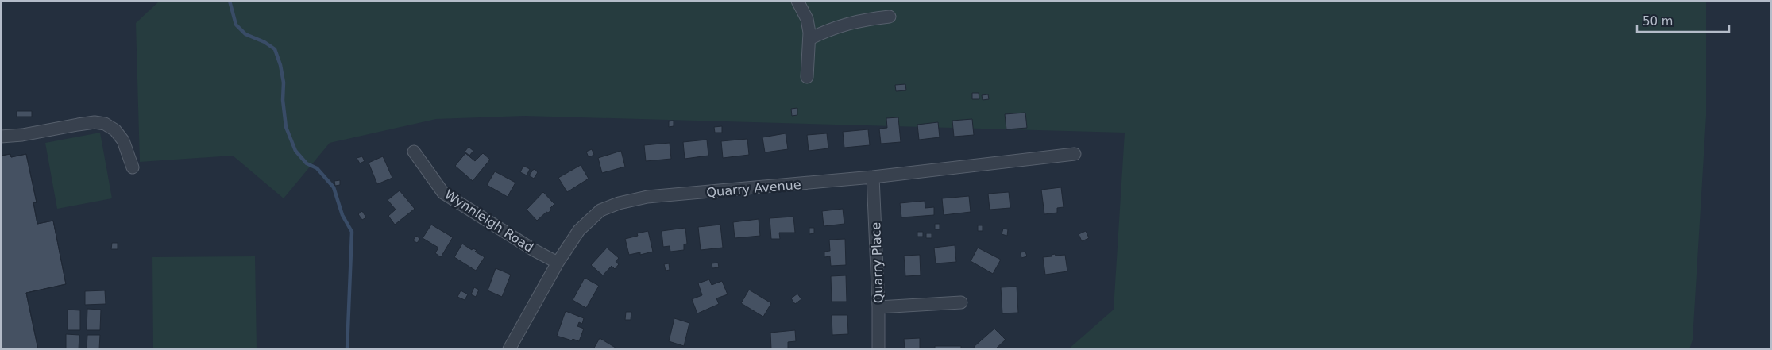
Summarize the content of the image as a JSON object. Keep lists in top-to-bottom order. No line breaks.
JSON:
{"streets":{"street":["Quarry Avenue","Wynnleigh Road","Quarry Place"]},"crossings":[["Quarry Avenue","Wynnleigh Road"],["Quarry Avenue","Quarry Place"]],"scale_bar":"50 m"}
